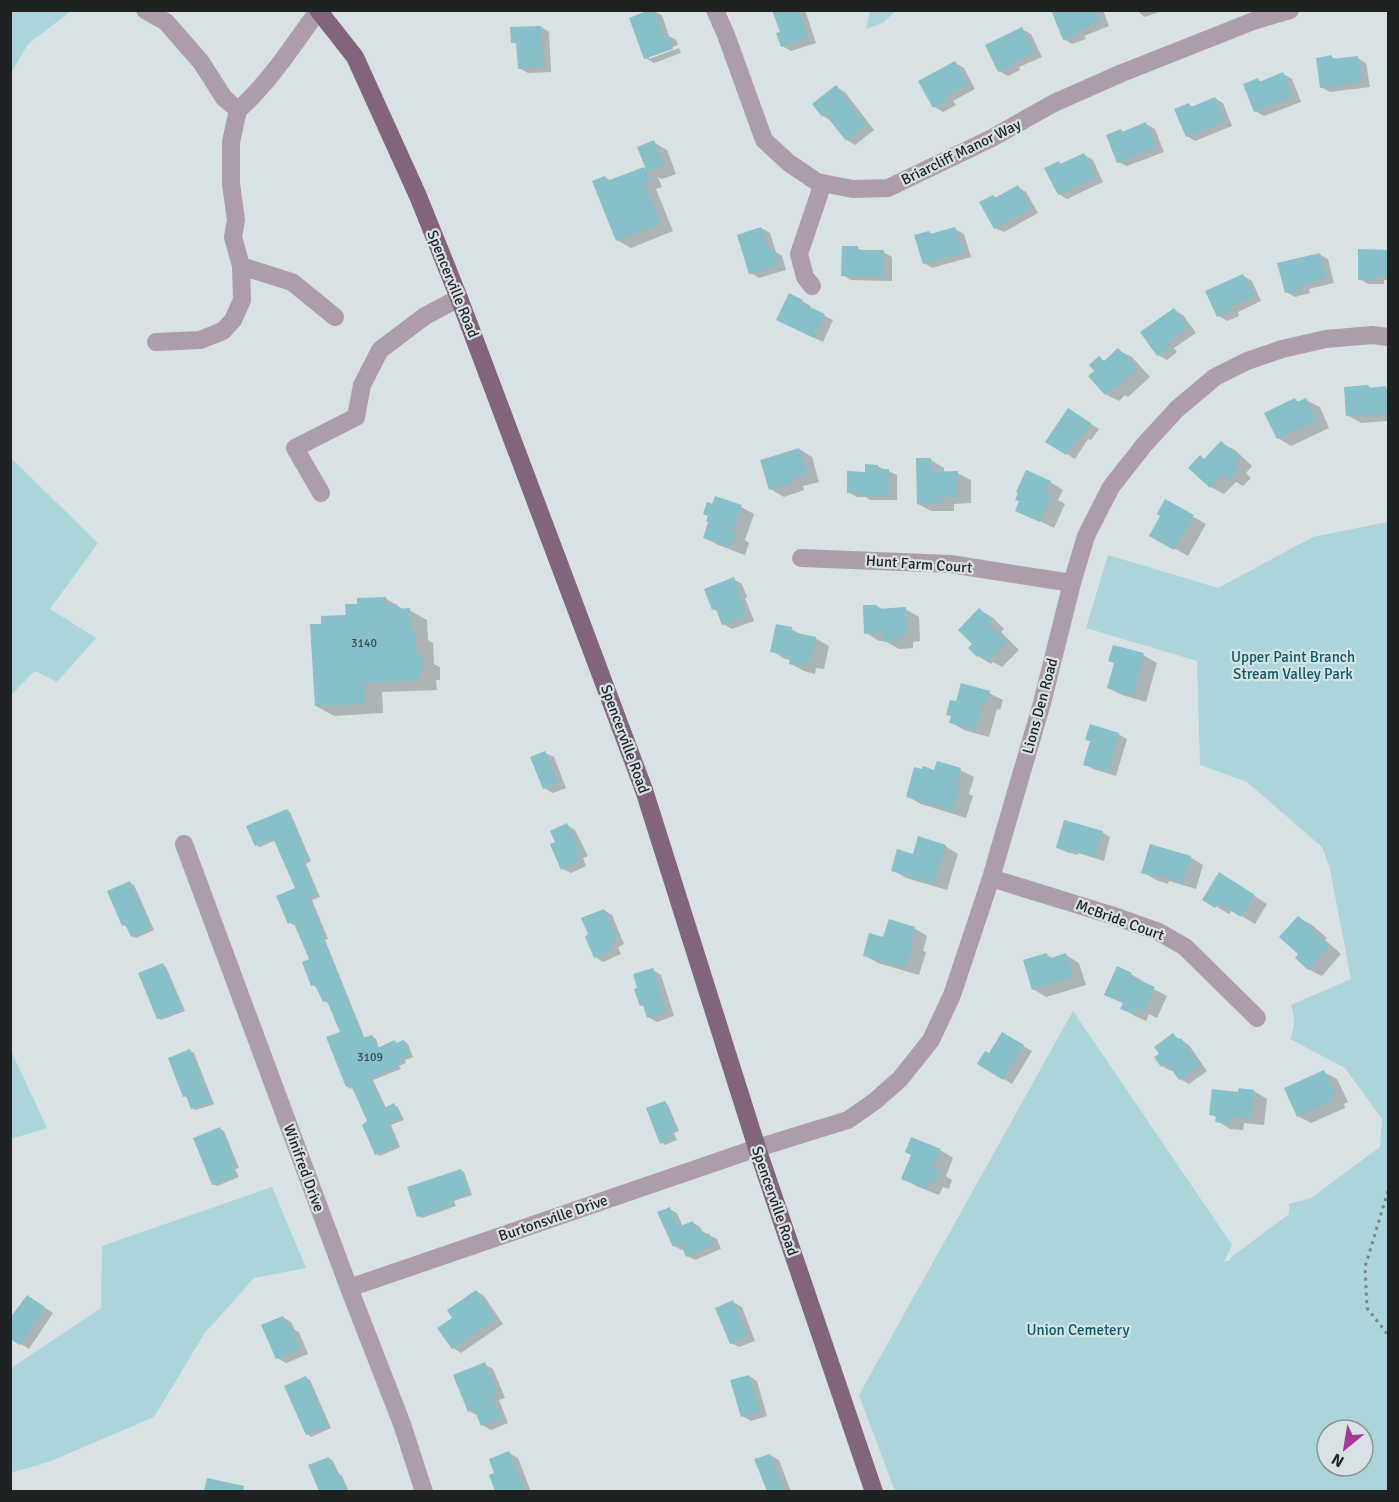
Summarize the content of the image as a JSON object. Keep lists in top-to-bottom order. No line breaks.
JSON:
{"streets":{"main road":["Spencerville Road"],"street":["Briarcliff Manor Way","Hunt Farm Court","Lions Den Road","McBride Court","Winifred Drive","Burtonsville Drive"]},"crossings":[["Spencerville Road","Lions Den Road"],["Spencerville Road","Burtonsville Drive"],["Hunt Farm Court","Lions Den Road"],["Lions Den Road","McBride Court"],["Lions Den Road","Burtonsville Drive"],["Winifred Drive","Burtonsville Drive"]],"parks":["Upper Paint Branch Stream Valley Park","Union Cemetery"],"house_numbers":["3140","3109"],"north":"bottom left"}
